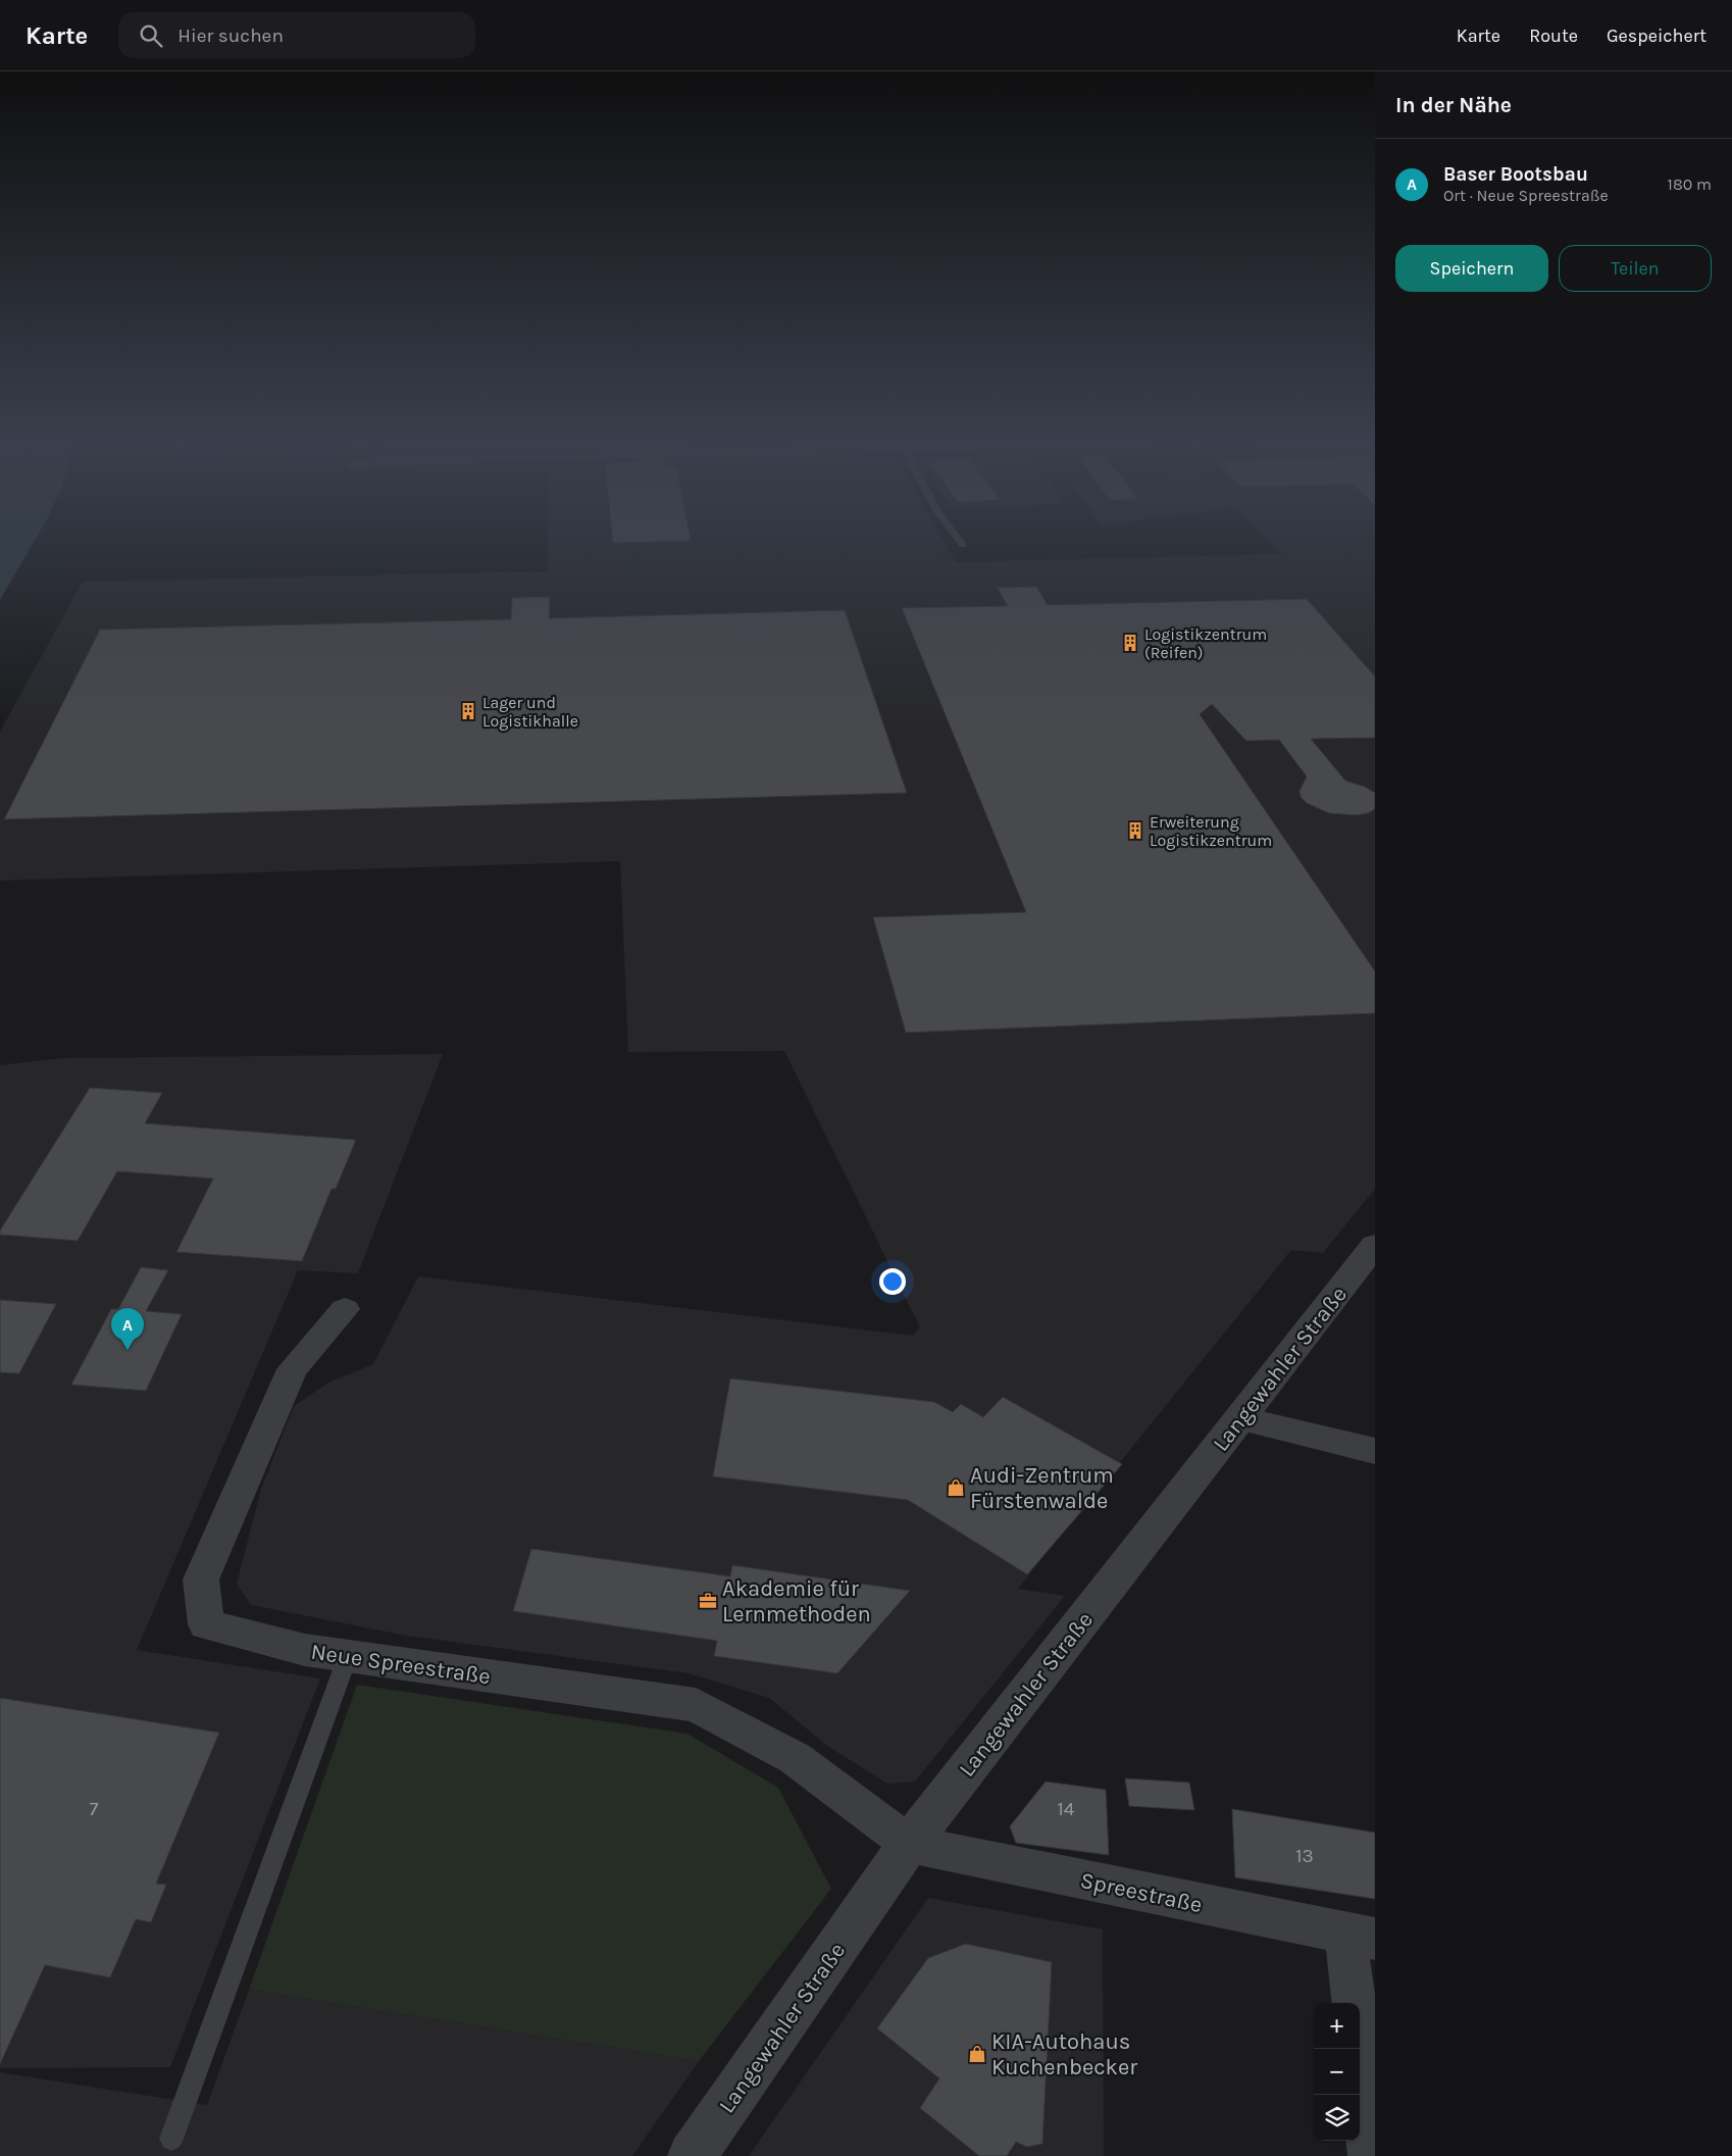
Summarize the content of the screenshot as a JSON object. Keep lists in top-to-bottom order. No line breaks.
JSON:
{"streets":{"street":["Langewahler Straße","Neue Spreestraße","Spreestraße"]},"crossings":[["Langewahler Straße","Neue Spreestraße"],["Langewahler Straße","Spreestraße"],["Neue Spreestraße","Spreestraße"]],"places":{"building":["Logistikzentrum (Reifen)","Lager und Logistikhalle","Erweiterung Logistikzentrum"],"shop":["Audi-Zentrum Fürstenwalde","KIA-Autohaus Kuchenbecker"],"office":["Akademie für Lernmethoden"]},"house_numbers":["7","14","13"],"page":{"header":"Karte","search":"Hier suchen","nav":["Karte","Route","Gespeichert"],"heading":"In der Nähe","list":[{"mark":"A","name":"Baser Bootsbau","note":"Ort · Neue Spreestraße","value":"180 m"}],"buttons":["Speichern","Teilen"],"pins":"A","map_buttons":["+","−"]}}
